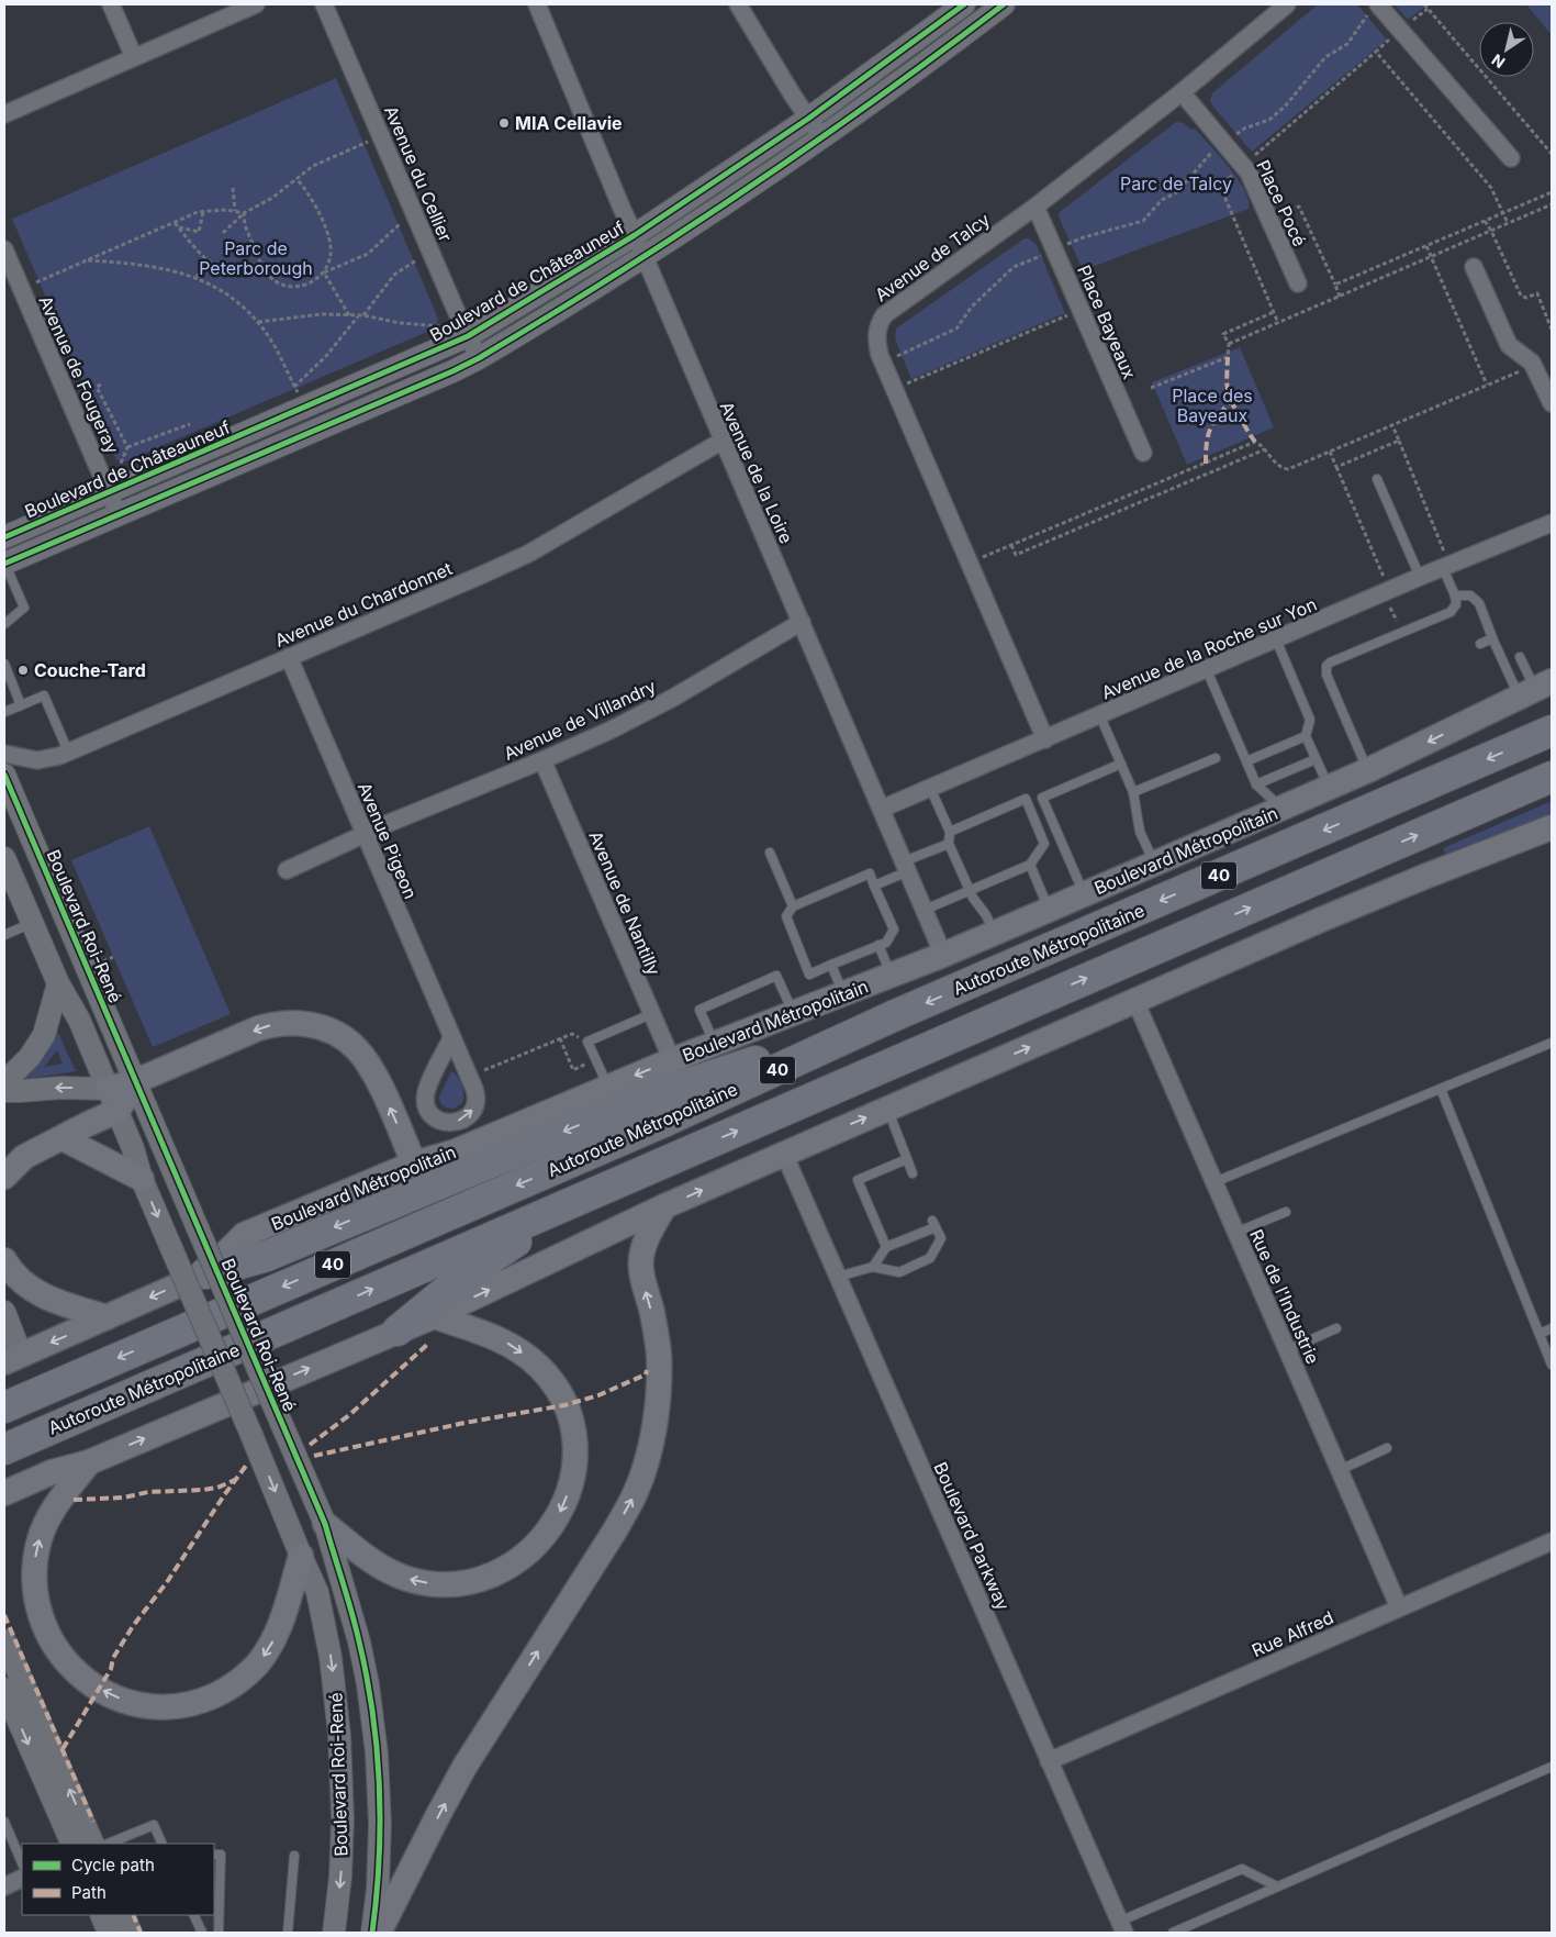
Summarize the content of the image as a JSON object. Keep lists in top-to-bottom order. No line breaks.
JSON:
{"streets":{"highway":["40","Autoroute Métropolitaine"],"main road":["Boulevard Métropolitain"],"street":["Avenue du Cellier","Place Pocé","Avenue de Talcy","Boulevard de Châteauneuf","Place Bayeaux","Avenue de Fougeray","Avenue de la Loire","Avenue du Chardonnet","Avenue de la Roche sur Yon","Avenue de Villandry","Avenue Pigeon","Avenue de Nantilly","Boulevard Roi-René","Rue de l'Industrie","Boulevard Parkway","Rue Alfred"]},"crossings":[["Avenue du Cellier","Boulevard de Châteauneuf"],["Place Pocé","Avenue de Talcy"],["Avenue de Talcy","Place Bayeaux"],["Avenue de Talcy","Avenue de la Roche sur Yon"],["Boulevard de Châteauneuf","Avenue de Fougeray"],["Boulevard de Châteauneuf","Avenue de la Loire"],["Avenue de la Loire","Avenue du Chardonnet"],["Avenue de la Loire","Avenue de la Roche sur Yon"],["Avenue de la Loire","Avenue de Villandry"],["Avenue de la Loire","Boulevard Métropolitain"],["Avenue du Chardonnet","Avenue Pigeon"],["Avenue de Villandry","Avenue Pigeon"],["Avenue de Villandry","Avenue de Nantilly"],["Boulevard Métropolitain","Avenue de Nantilly"],["Rue de l'Industrie","Rue Alfred"],["Boulevard Parkway","Rue Alfred"]],"parks":["Parc de Talcy","Parc de Peterborough","Place des Bayeaux"],"places":["MIA Cellavie","Couche-Tard"],"legend":["Cycle path","Path"],"north":"bottom left"}
